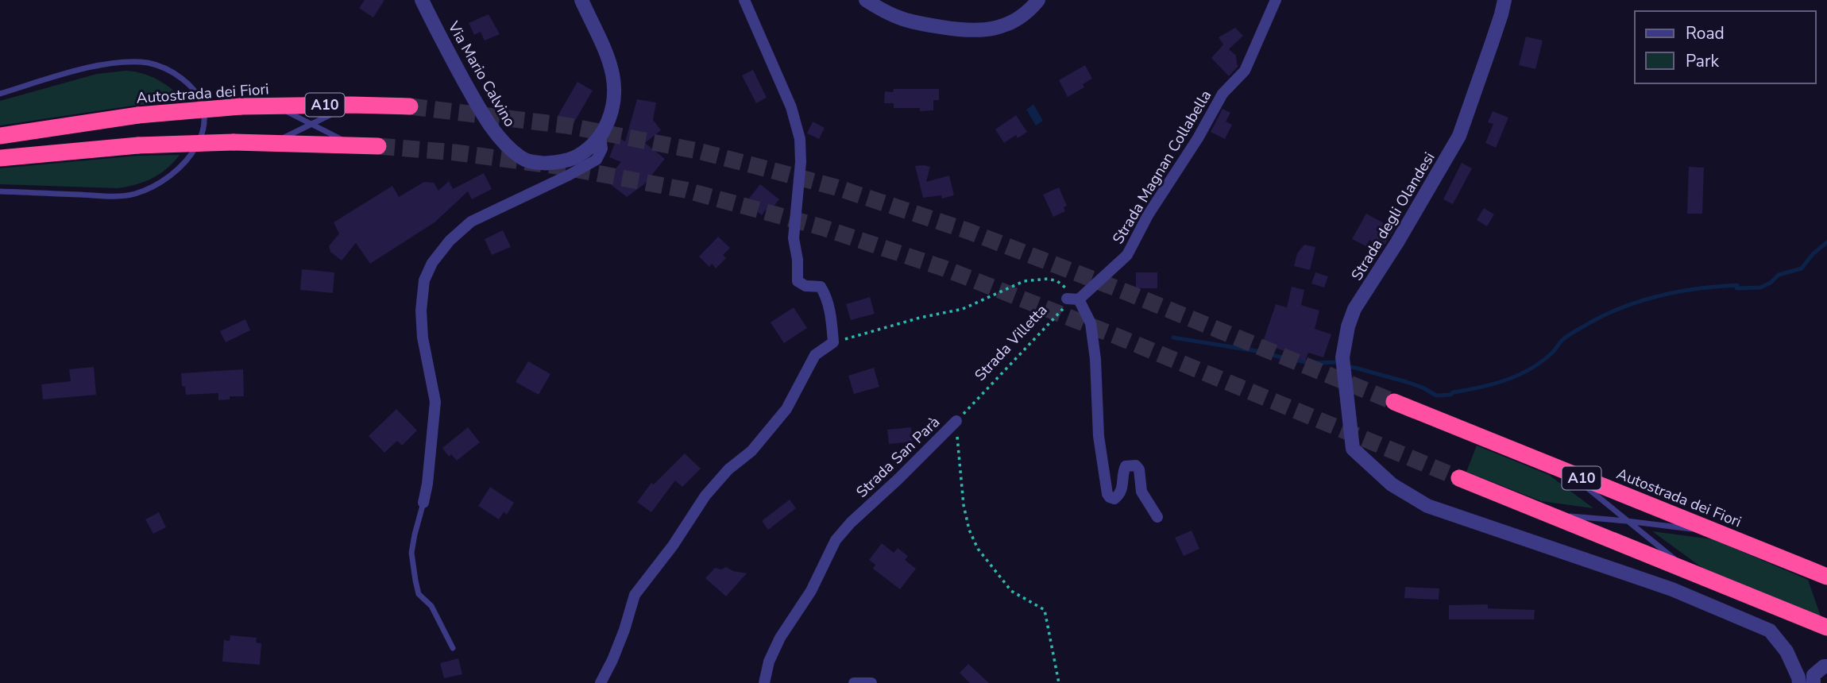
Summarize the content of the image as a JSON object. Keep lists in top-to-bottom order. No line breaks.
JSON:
{"streets":{"highway":["Autostrada dei Fiori","A10"],"street":["Via Mario Calvino","Strada Magnan Collabella","Strada degli Olandesi","Strada San Parà"],"path":["Strada Villetta"]},"crossings":[["Strada Magnan Collabella","Strada Villetta"],["Strada Villetta","Strada San Parà"]],"legend":["Road","Park"]}
